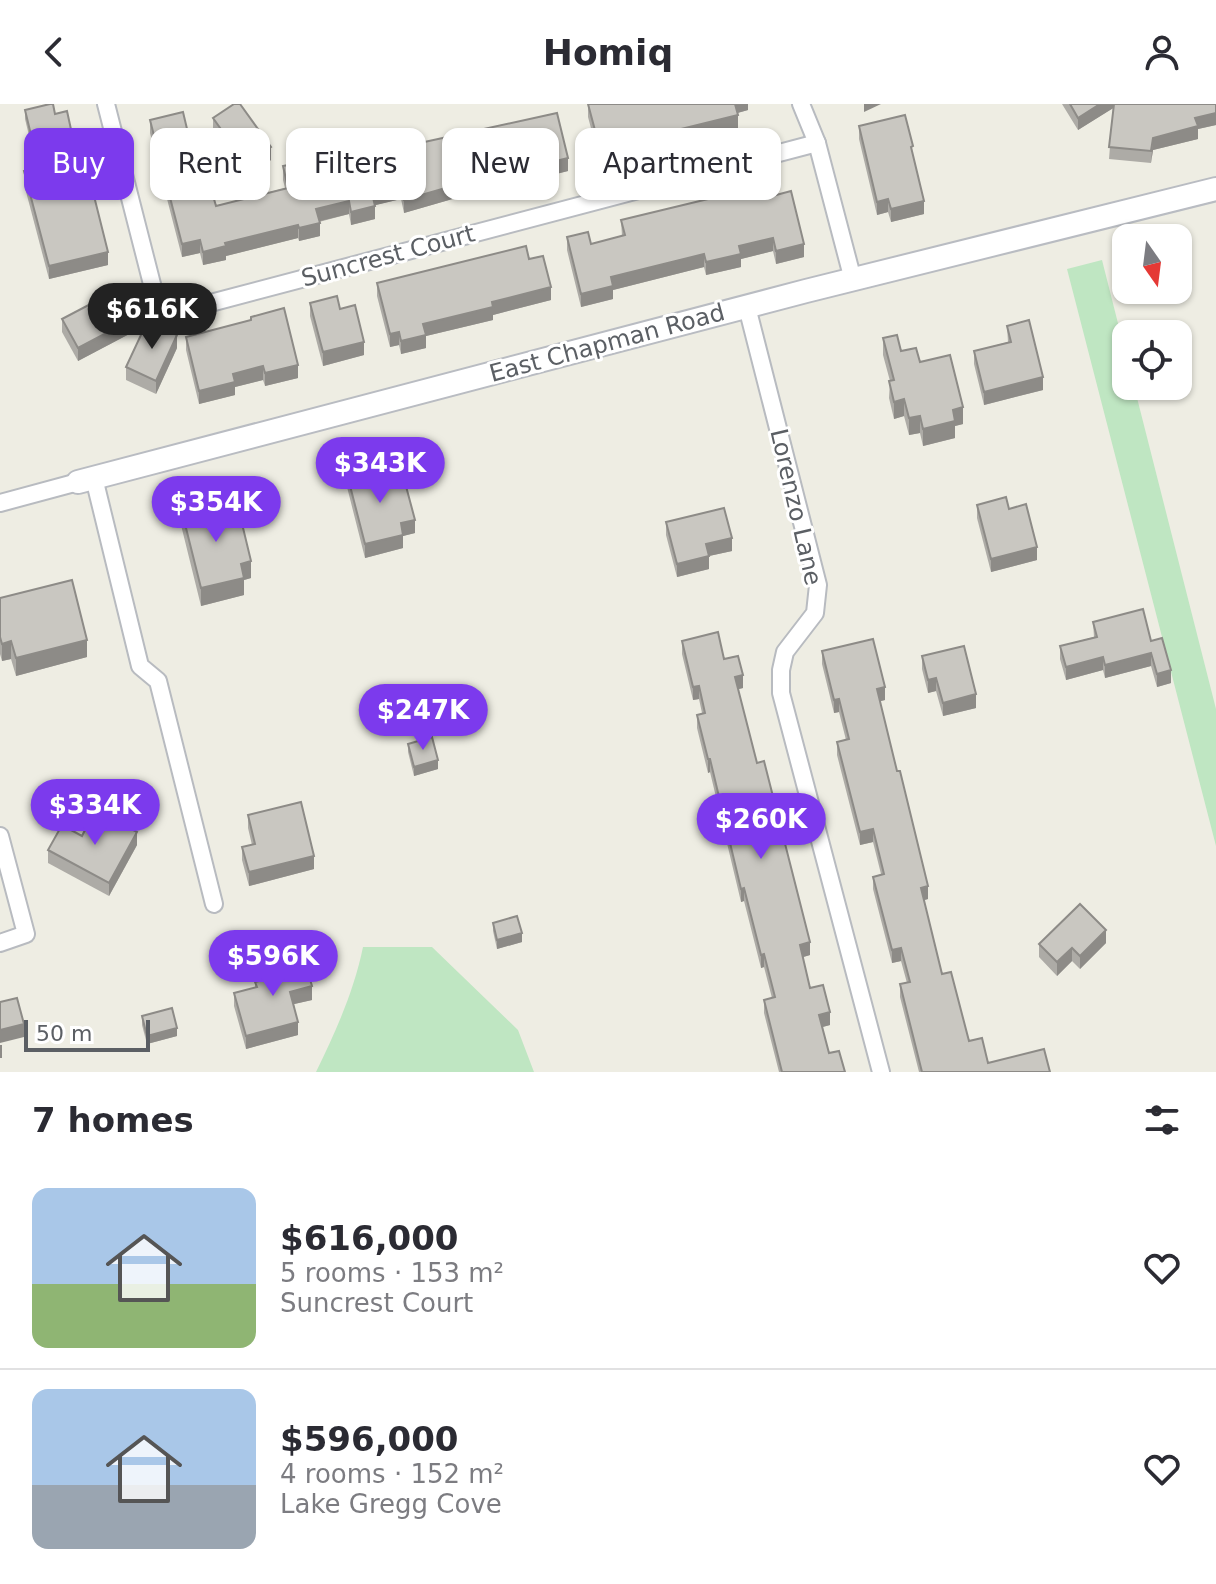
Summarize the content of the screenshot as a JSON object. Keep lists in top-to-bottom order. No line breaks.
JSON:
{"streets":{"street":["Suncrest Court","East Chapman Road","Lorenzo Lane"]},"crossings":[["East Chapman Road","Lorenzo Lane"]],"scale_bar":"50 m","north":"bottom","page":{"header":"Homiq","chip":["Buy","Rent","Filters","New","Apartment"],"price":["$616K","$343K","$354K","$247K","$334K","$260K","$596K"],"scale":"50 m","heading":"7 homes","list":[{"name":"$616,000","note":"5 rooms · 153 m² · Suncrest Court"},{"name":"$596,000","note":"4 rooms · 152 m² · Lake Gregg Cove"}]}}
